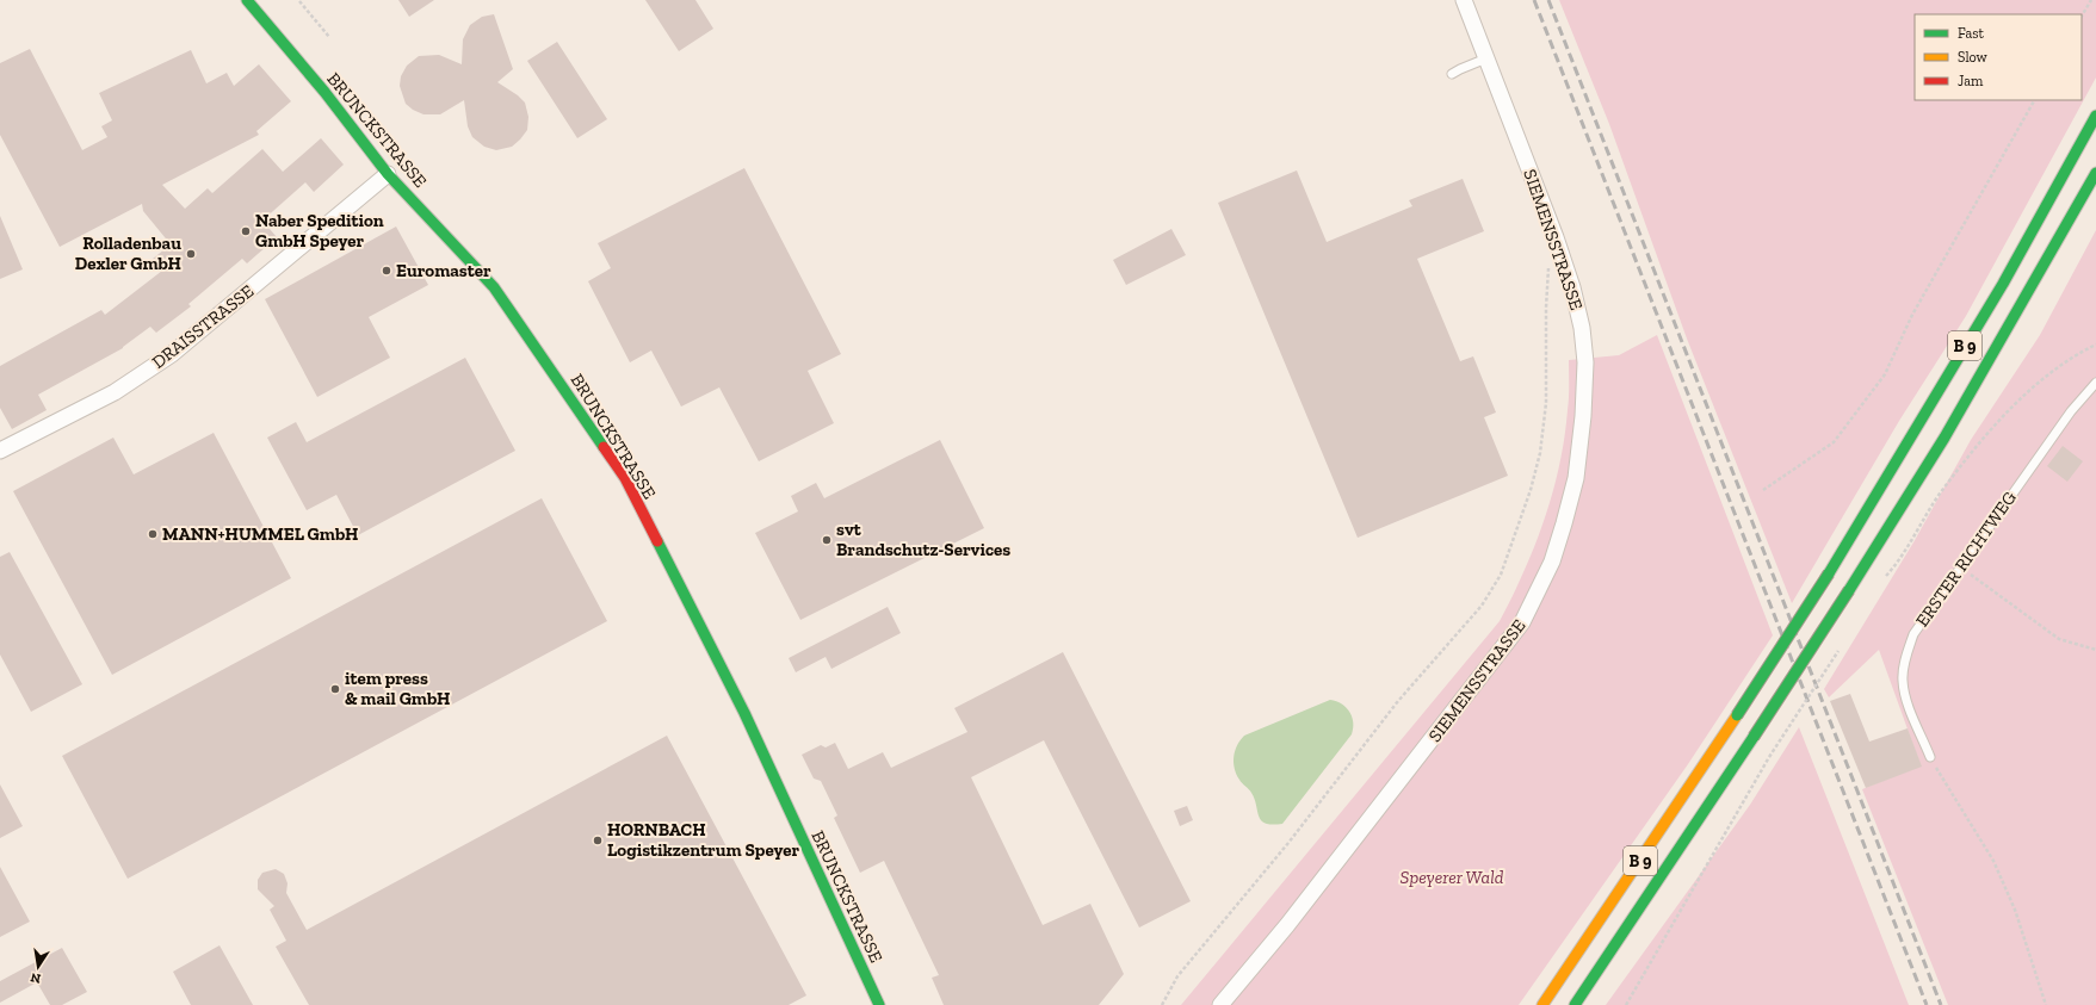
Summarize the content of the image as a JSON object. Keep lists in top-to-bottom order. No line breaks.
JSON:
{"streets":{"main road":["BRUNCKSTRASSE","B 9"],"street":["SIEMENSSTRASSE","DRAISSTRASSE"],"lane":["ERSTER RICHTWEG"]},"crossings":[["BRUNCKSTRASSE","DRAISSTRASSE"]],"parks":["Speyerer Wald"],"places":["Naber Spedition GmbH Speyer","Rolladenbau Dexler GmbH","Euromaster","MANN+HUMMEL GmbH","svt Brandschutz-Services","item press & mail GmbH","HORNBACH Logistikzentrum Speyer"],"legend":["Fast","Slow","Jam"],"north":"bottom"}
